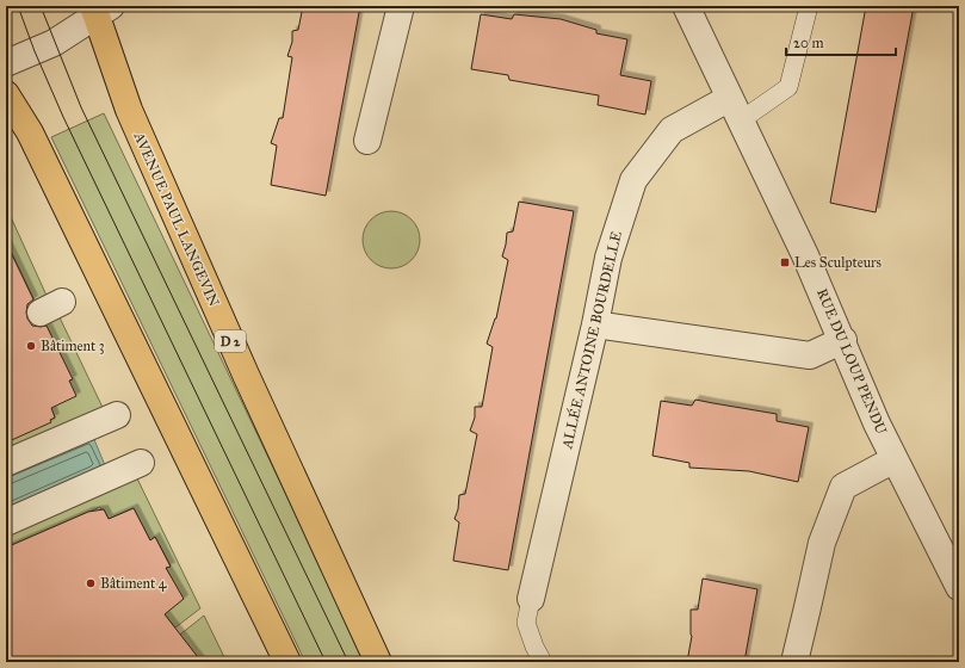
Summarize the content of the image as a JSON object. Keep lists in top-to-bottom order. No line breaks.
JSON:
{"streets":{"main road":["AVENUE PAUL LANGEVIN","D 2"],"street":["ALLÉE ANTOINE BOURDELLE","RUE DU LOUP PENDU"]},"crossings":[["ALLÉE ANTOINE BOURDELLE","RUE DU LOUP PENDU"]],"places":{"transit":["Les Sculpteurs"],"other":["Bâtiment 3","Bâtiment 4"]},"scale_bar":"20 m"}
